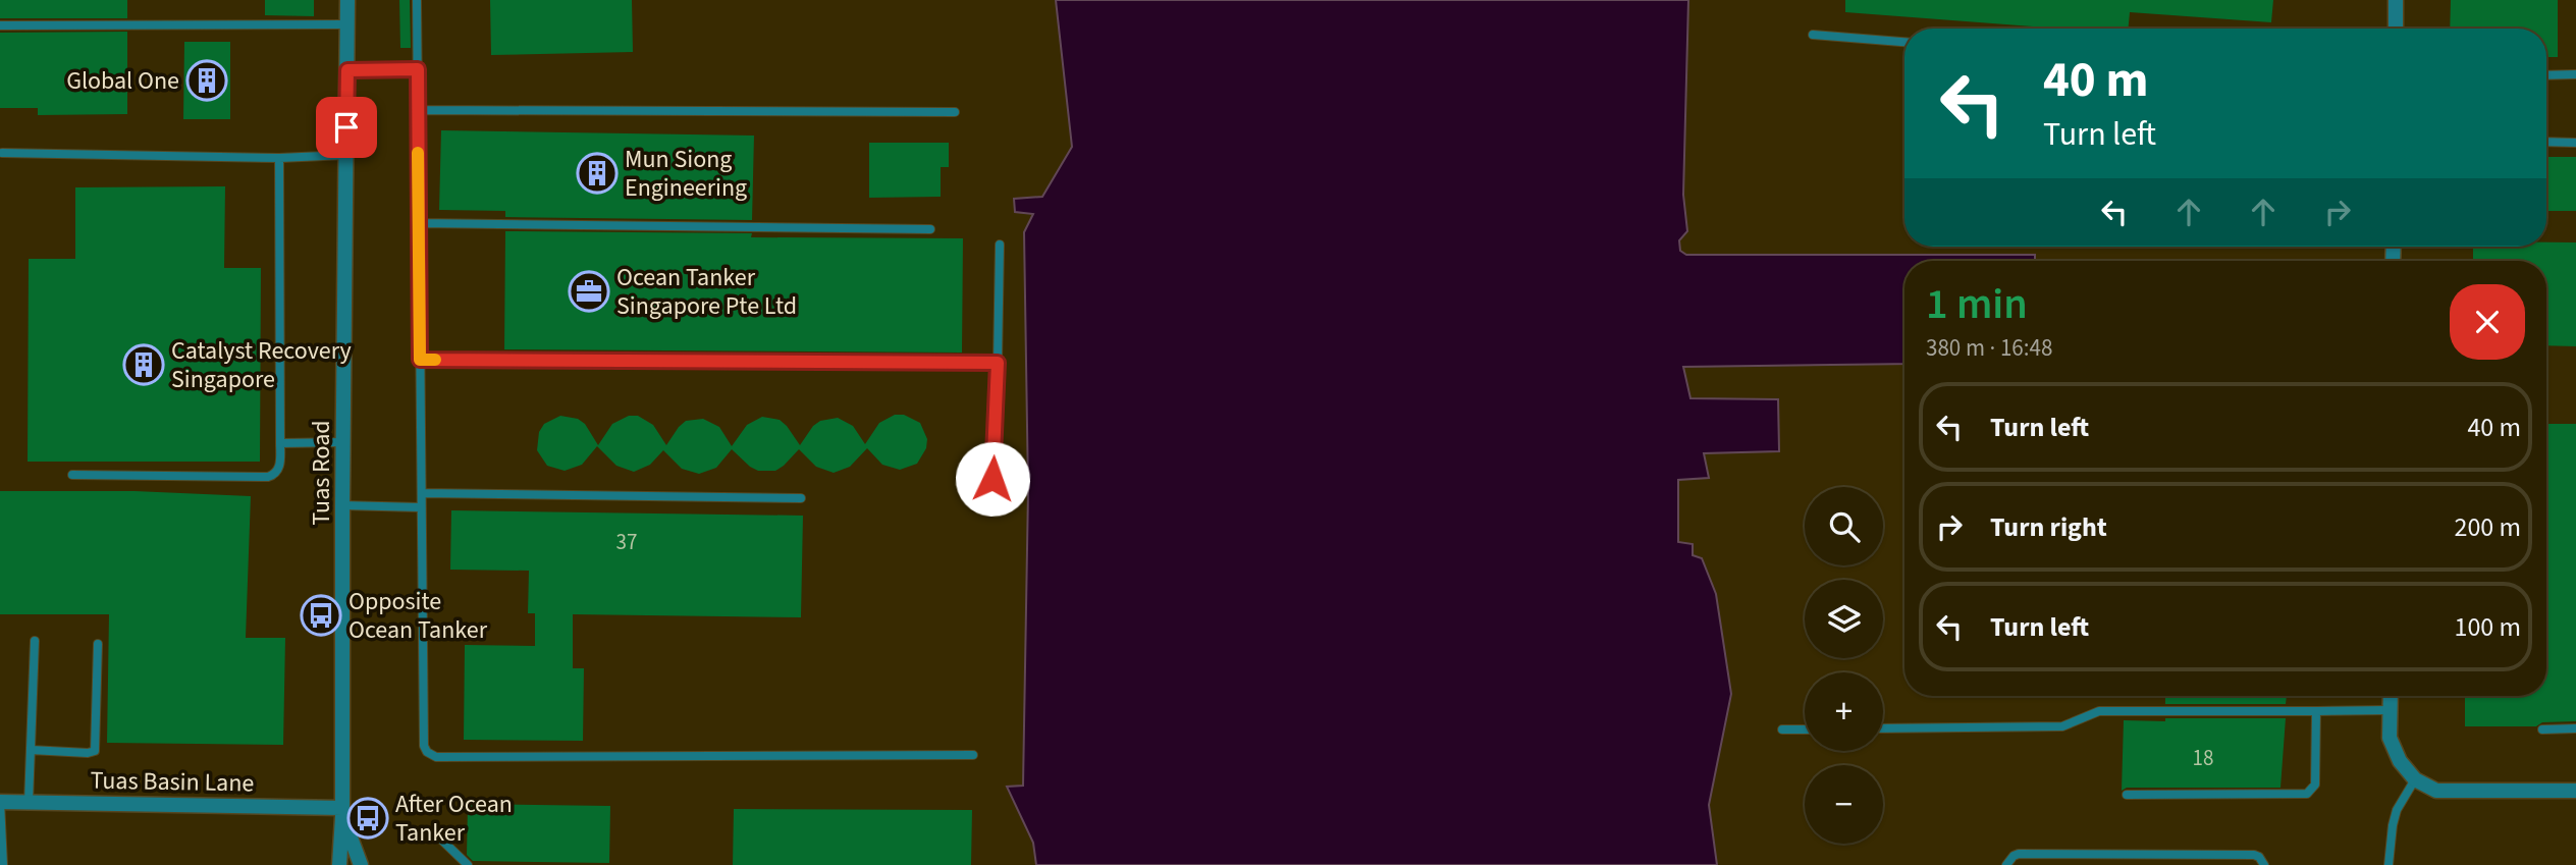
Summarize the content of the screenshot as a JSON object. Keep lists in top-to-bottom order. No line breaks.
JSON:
{"streets":{"street":["Tuas Road","Tuas Basin Lane"]},"crossings":[["Tuas Road","Tuas Basin Lane"]],"places":{"building":["Global One","Mun Siong Engineering","Catalyst Recovery Singapore"],"office":["Ocean Tanker Singapore Pte Ltd"],"bus stop":["Opposite Ocean Tanker","After Ocean Tanker"]},"house_numbers":["37","18"],"page":{"turn":["40 m","Turn left"],"heading":["1 min","380 m · 16:48"],"list":[{"name":"Turn left","value":"40 m"},{"name":"Turn right","value":"200 m"},{"name":"Turn left","value":"100 m"}],"map_buttons":["+","−"]}}
